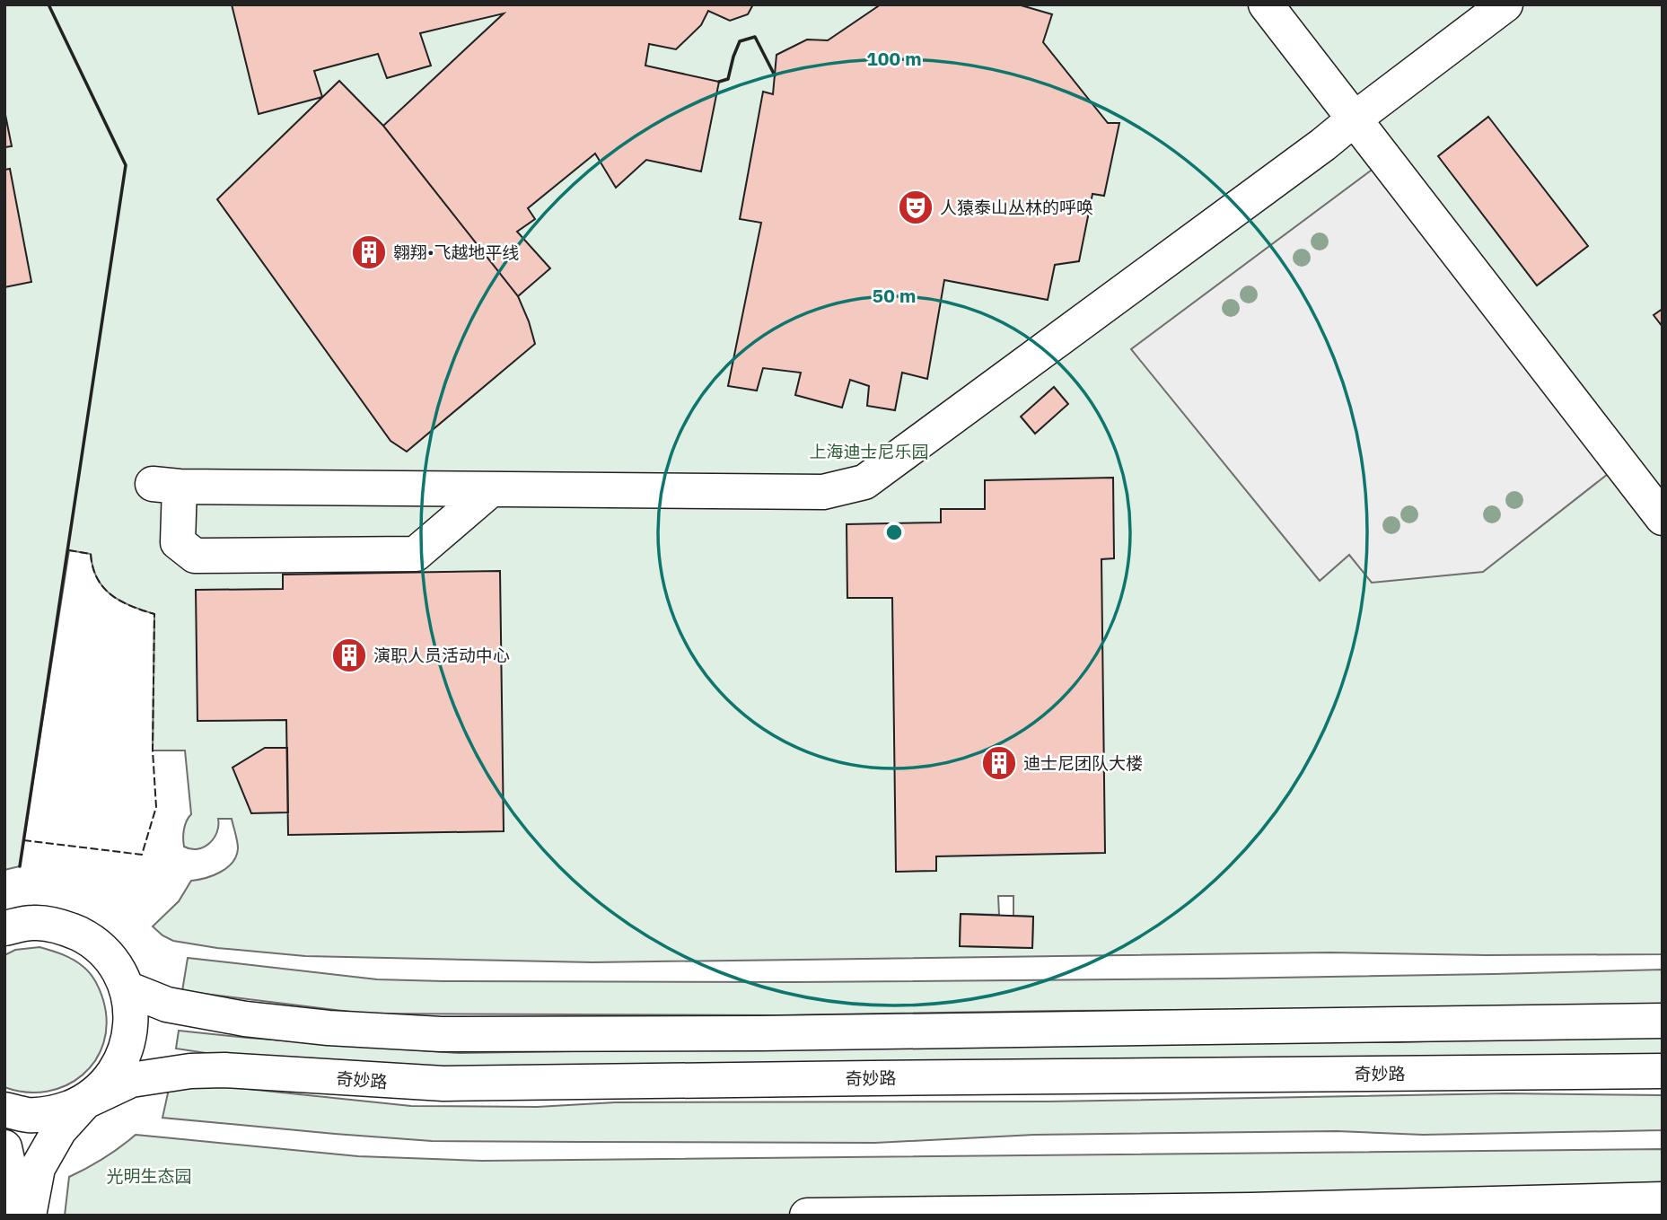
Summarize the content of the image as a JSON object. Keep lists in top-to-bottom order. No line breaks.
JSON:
{"streets":{"street":["奇妙路"]},"parks":["上海迪士尼乐园","光明生态园"],"places":{"theatre":["人猿泰山丛林的呼唤"],"building":["翱翔•飞越地平线","演职人员活动中心","迪士尼团队大楼"]},"rings":["100 m","50 m"]}
